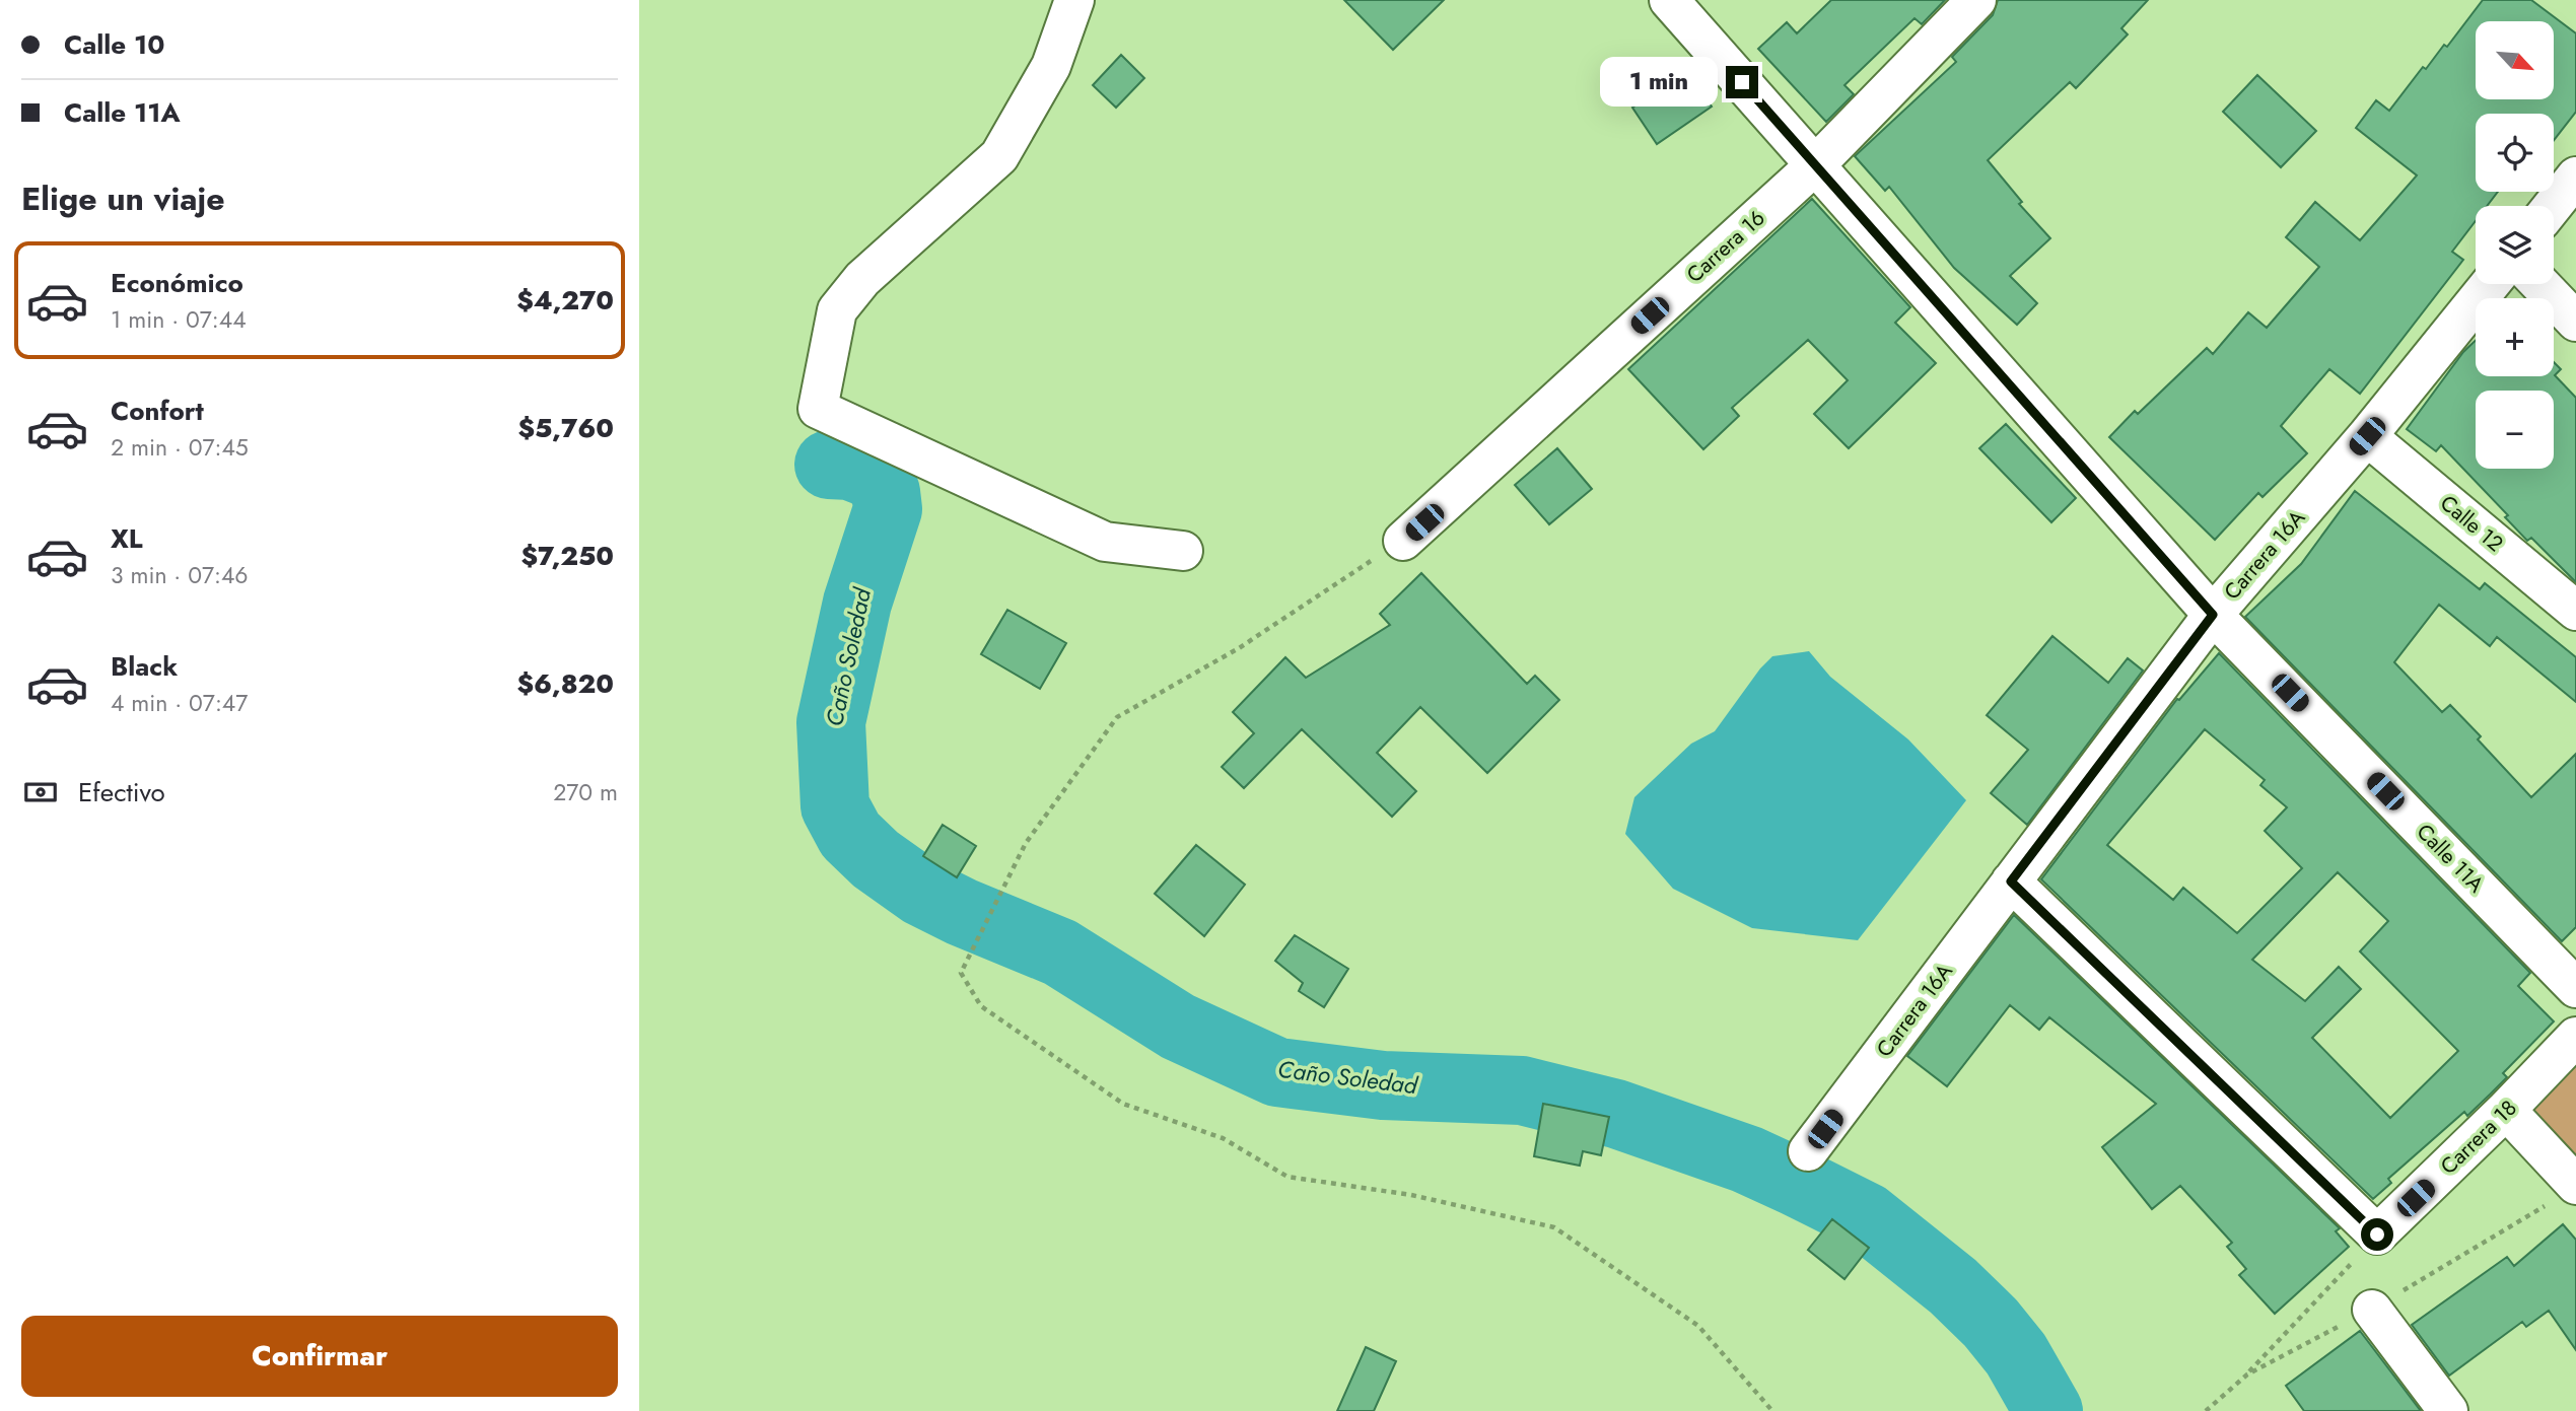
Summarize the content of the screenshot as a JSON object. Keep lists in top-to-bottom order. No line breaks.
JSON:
{"streets":{"street":["Carrera 16","Calle 12","Carrera 16A","Calle 11A","Carrera 18"]},"crossings":[["Carrera 16","Calle 11A"],["Calle 12","Carrera 16A"],["Carrera 16A","Calle 11A"]],"water":["Caño Soledad"],"north":"bottom right","page":{"banner":["Calle 10","Calle 11A"],"map_buttons":["+","−"],"bubble":"1 min","heading":"Elige un viaje","list":[{"name":"Económico","note":"1 min · 07:44","value":"$4,270"},{"name":"Confort","note":"2 min · 07:45","value":"$5,760"},{"name":"XL","note":"3 min · 07:46","value":"$7,250"},{"name":"Black","note":"4 min · 07:47","value":"$6,820"}],"pay":["Efectivo","270 m"],"buttons":"Confirmar"}}
